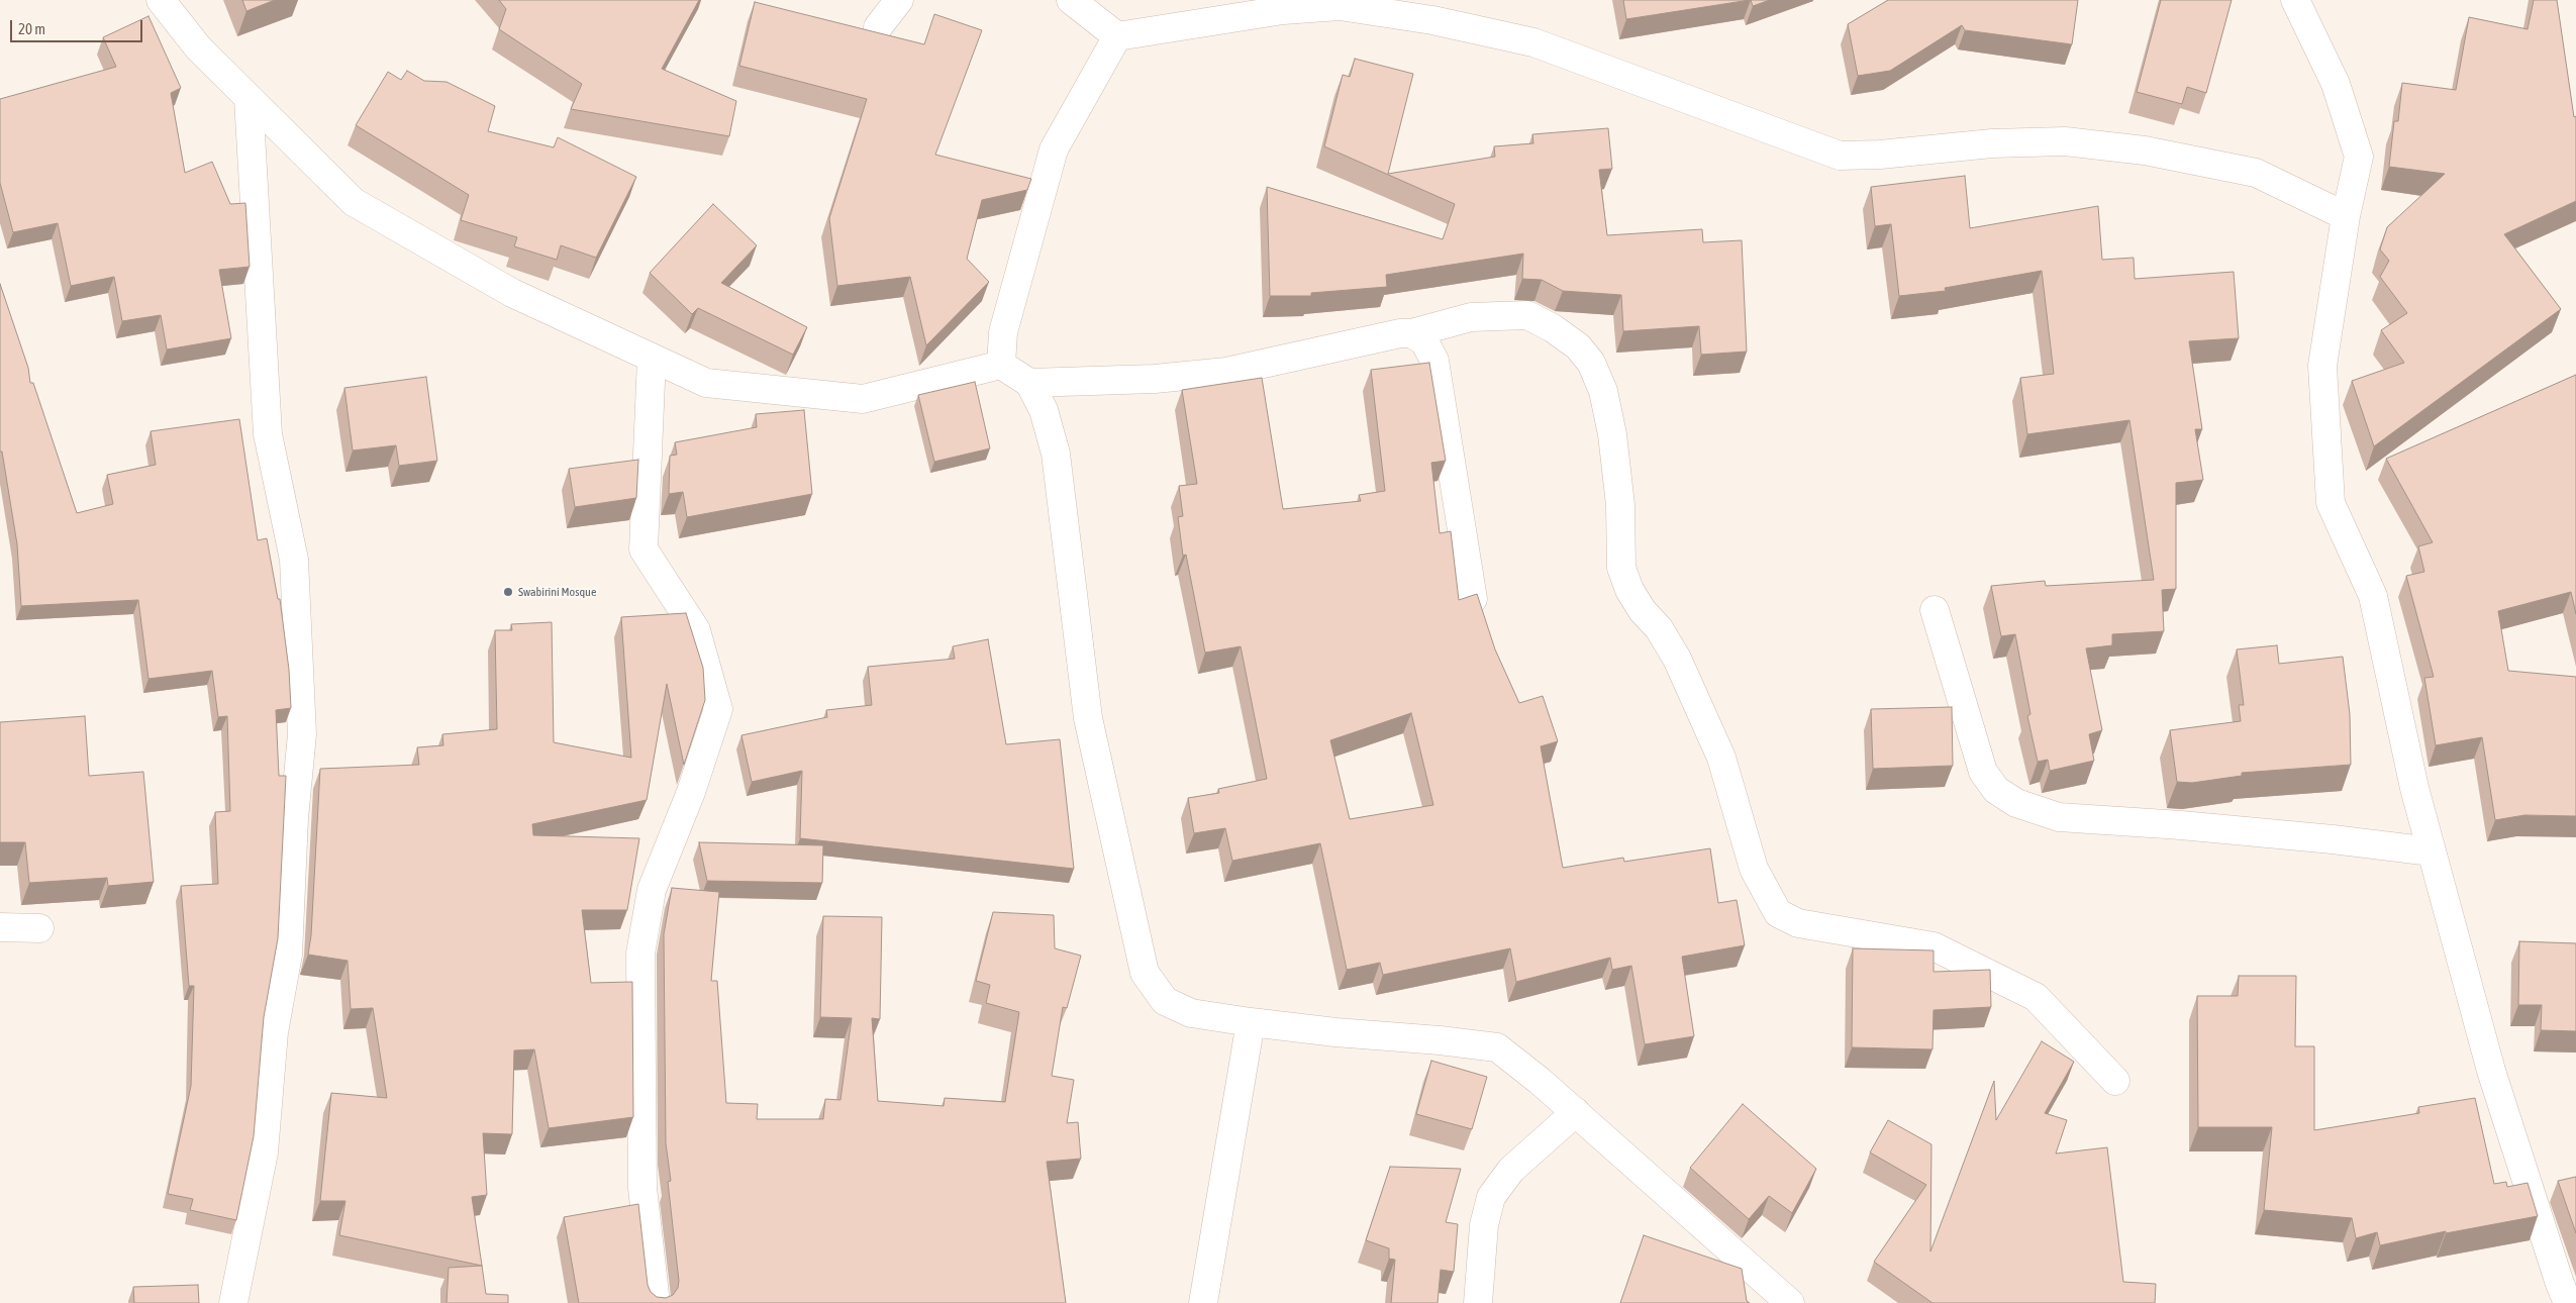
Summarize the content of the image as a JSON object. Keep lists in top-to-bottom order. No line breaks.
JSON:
{"places":["Swabirini Mosque"],"scale_bar":"20 m"}
